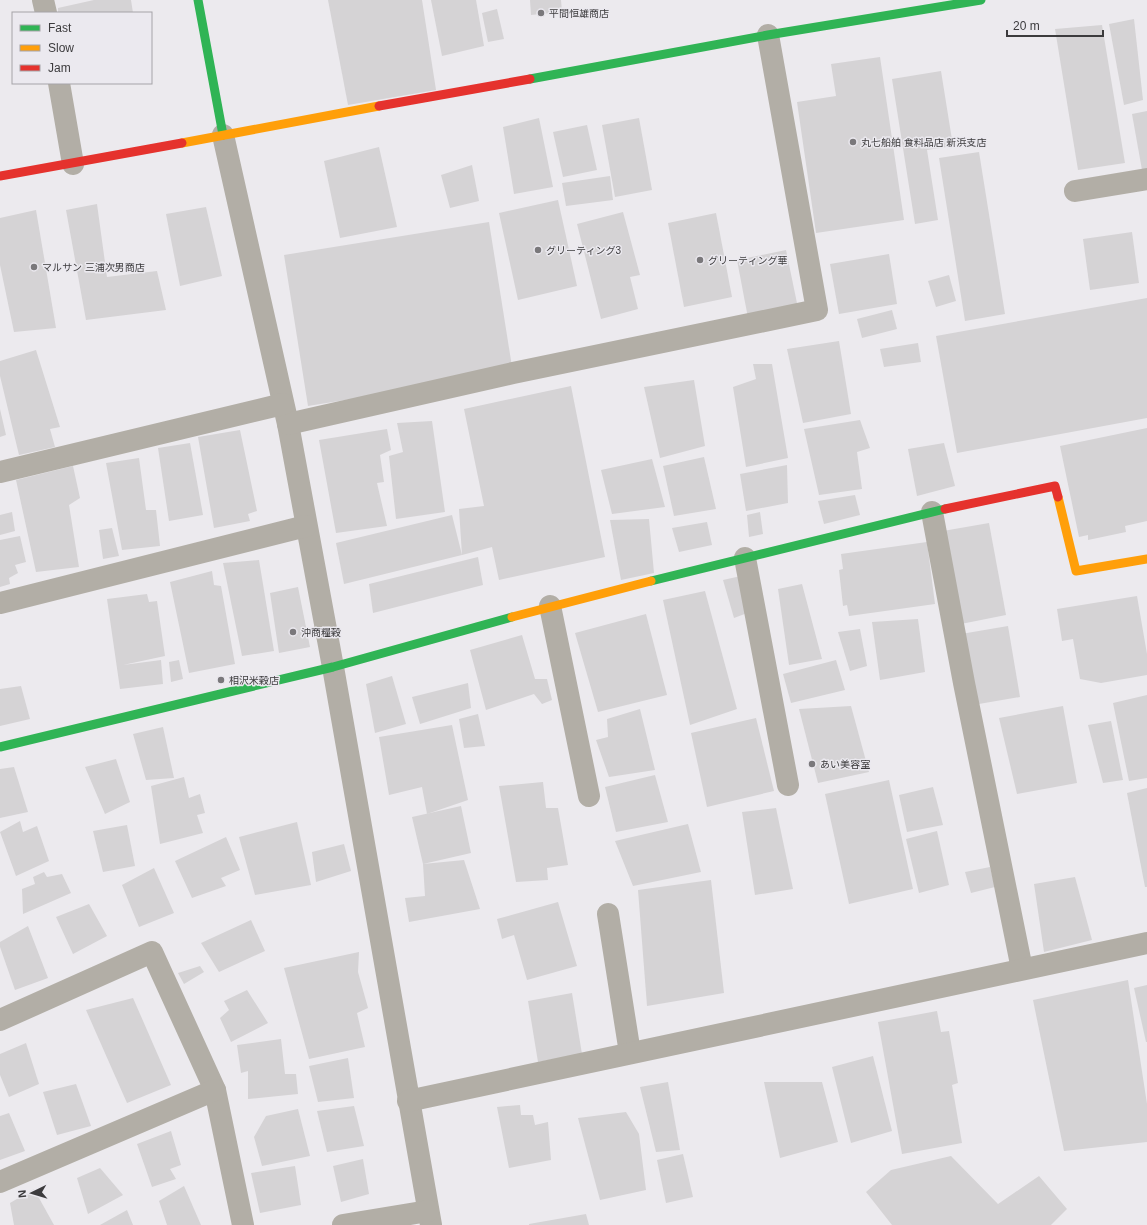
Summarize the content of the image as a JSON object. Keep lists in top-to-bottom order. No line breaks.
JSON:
{"places":["平間恒雄商店","丸七船舶 食料品店 新浜支店","グリーティング3","グリーティング華","マルサン 三浦次男商店","沖商糧穀","相沢米穀店","あい美容室"],"legend":["Fast","Slow","Jam"],"scale_bar":"20 m","north":"left"}
